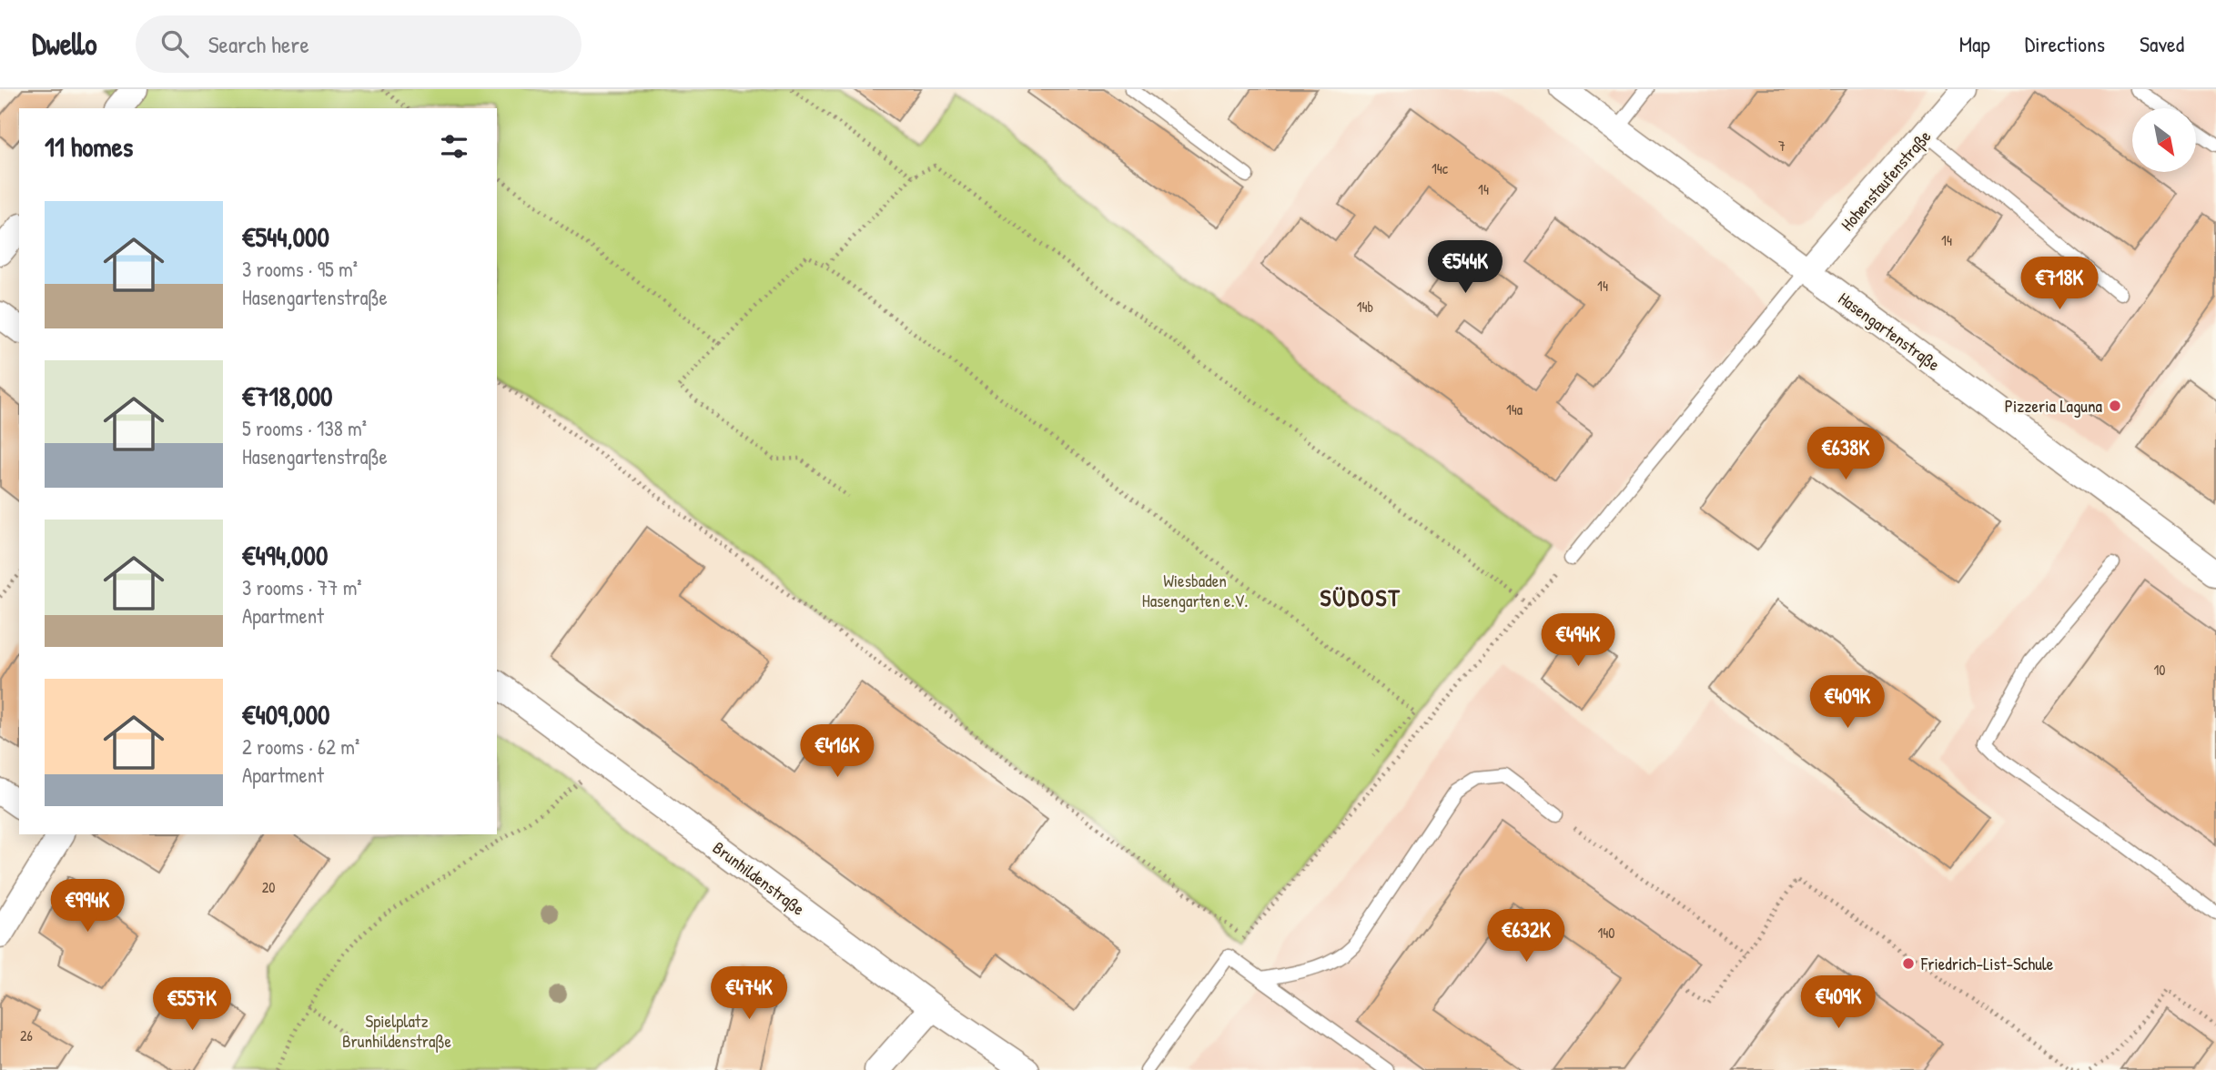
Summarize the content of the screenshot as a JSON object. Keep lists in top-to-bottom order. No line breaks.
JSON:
{"streets":{"street":["Hohenstaufenstraße","Hasengartenstraße","Brunhildenstraße"]},"crossings":[["Hohenstaufenstraße","Hasengartenstraße"]],"districts":["SÜDOST"],"parks":["Wiesbaden Hasengarten e.V.","Spielplatz Brunhildenstraße"],"places":["Pizzeria Laguna","Friedrich-List-Schule"],"house_numbers":["7","14c","14","14","14","14b","14a","10","20","140","26"],"north":"bottom right","page":{"header":"Dwello","search":"Search here","nav":["Map","Directions","Saved"],"heading":"11 homes","list":[{"name":"€544,000","note":"3 rooms · 95 m² · Hasengartenstraße"},{"name":"€718,000","note":"5 rooms · 138 m² · Hasengartenstraße"},{"name":"€494,000","note":"3 rooms · 77 m² · Apartment"},{"name":"€409,000","note":"2 rooms · 62 m² · Apartment"}],"price":["€544K","€718K","€638K","€494K","€409K","€416K","€994K","€632K","€474K","€409K","€557K"]}}
